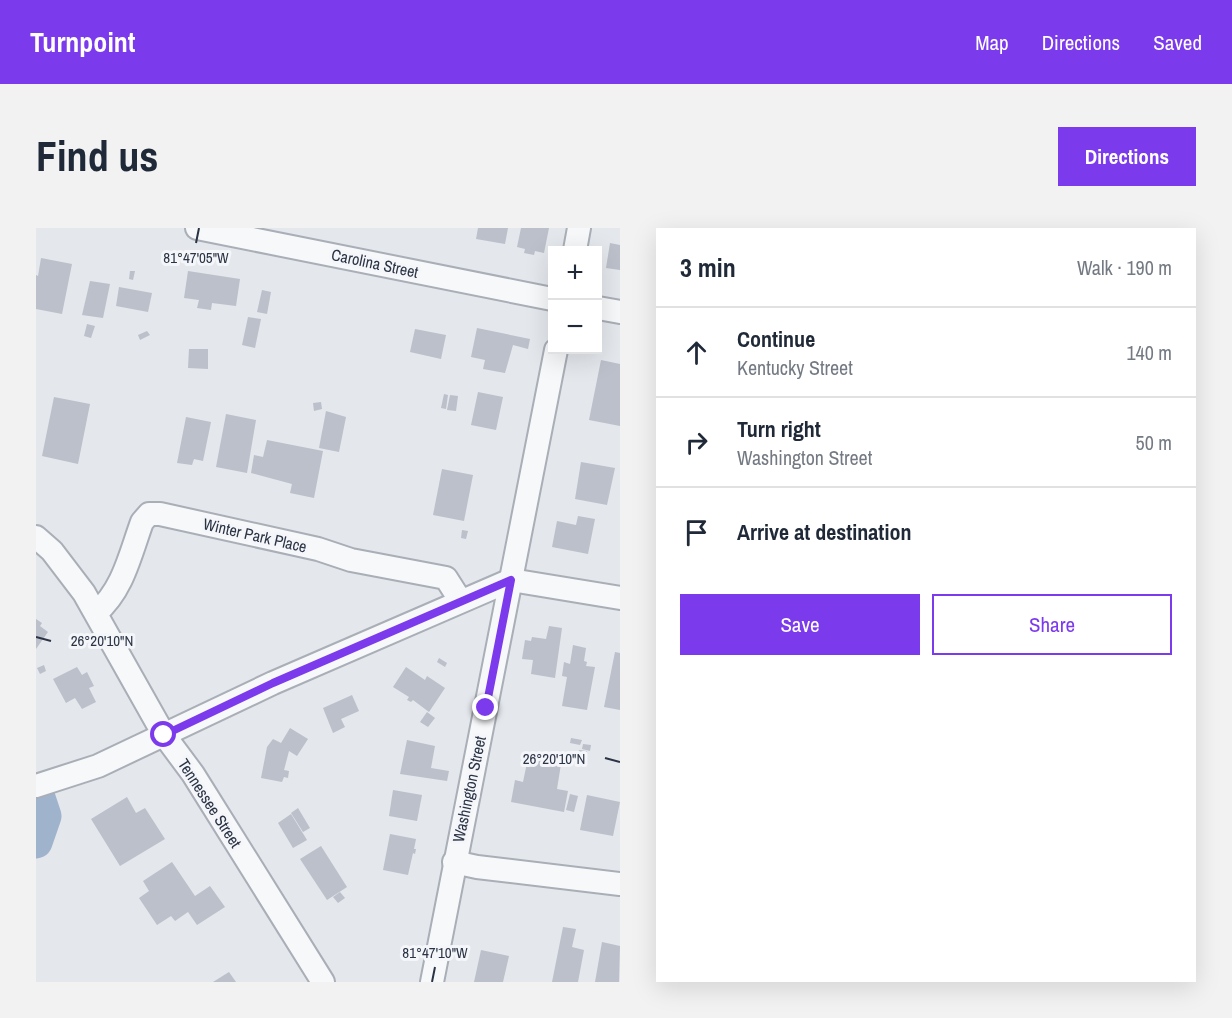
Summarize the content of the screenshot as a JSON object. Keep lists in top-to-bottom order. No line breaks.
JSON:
{"streets":{"street":["Carolina Street","Winter Park Place","Washington Street","Tennessee Street"]},"crossings":[["Winter Park Place","Tennessee Street"]],"page":{"header":"Turnpoint","nav":["Map","Directions","Saved"],"buttons":["Directions",["Save","Share"]],"title":"Find us","heading":["3 min","Walk · 190 m"],"map_buttons":["+","−"],"list":[["Continue","Kentucky Street","140 m"],["Turn right","Washington Street","50 m"],"Arrive at destination"]},"coordinates":["81°47'05\"W","26°20'10\"N","81°47'10\"W"]}
